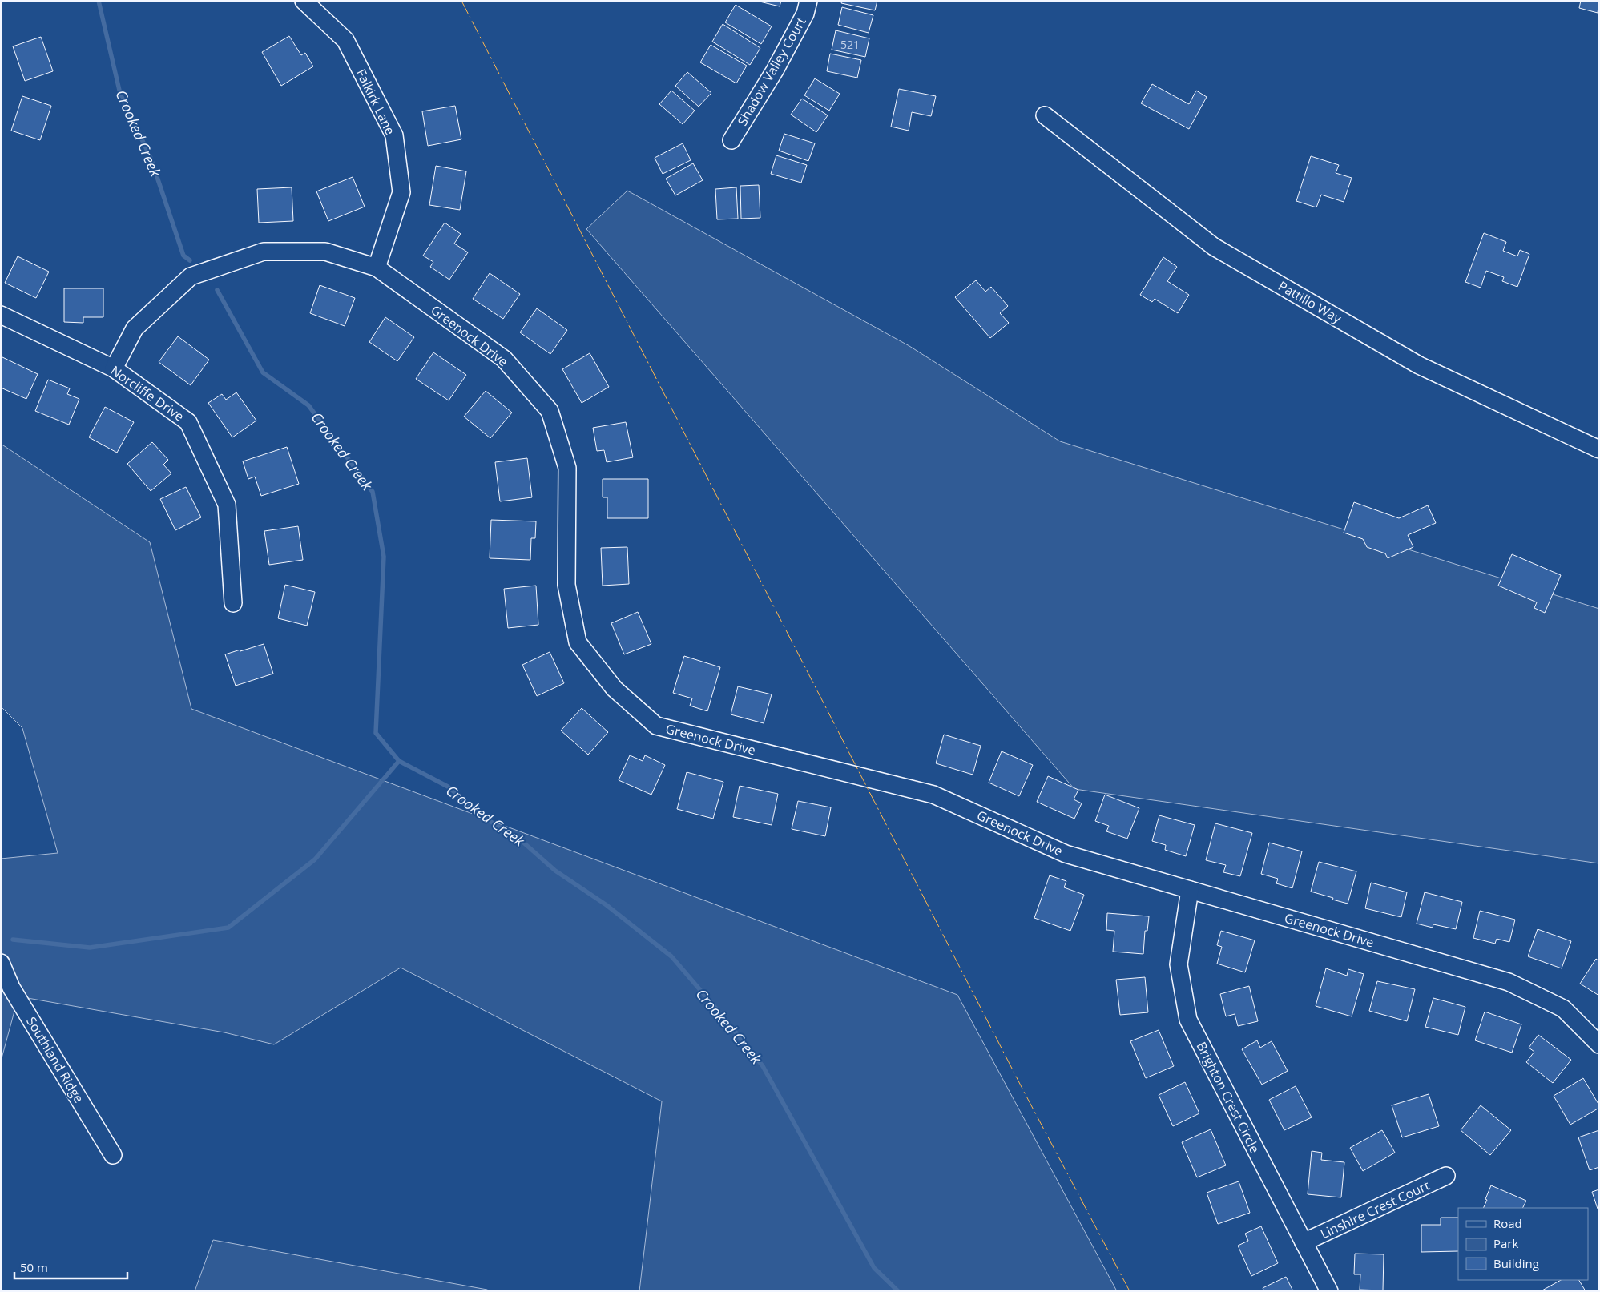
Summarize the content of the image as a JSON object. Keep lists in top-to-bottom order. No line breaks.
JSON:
{"streets":{"street":["Shadow Valley Court","Falkirk Lane","Pattillo Way","Greenock Drive","Norcliffe Drive","Southland Ridge","Brighton Crest Circle","Linshire Crest Court"]},"crossings":[["Falkirk Lane","Greenock Drive"],["Greenock Drive","Norcliffe Drive"],["Greenock Drive","Brighton Crest Circle"],["Brighton Crest Circle","Linshire Crest Court"]],"water":["Crooked Creek"],"house_numbers":["521"],"legend":["Road","Park","Building"],"scale_bar":"50 m"}
